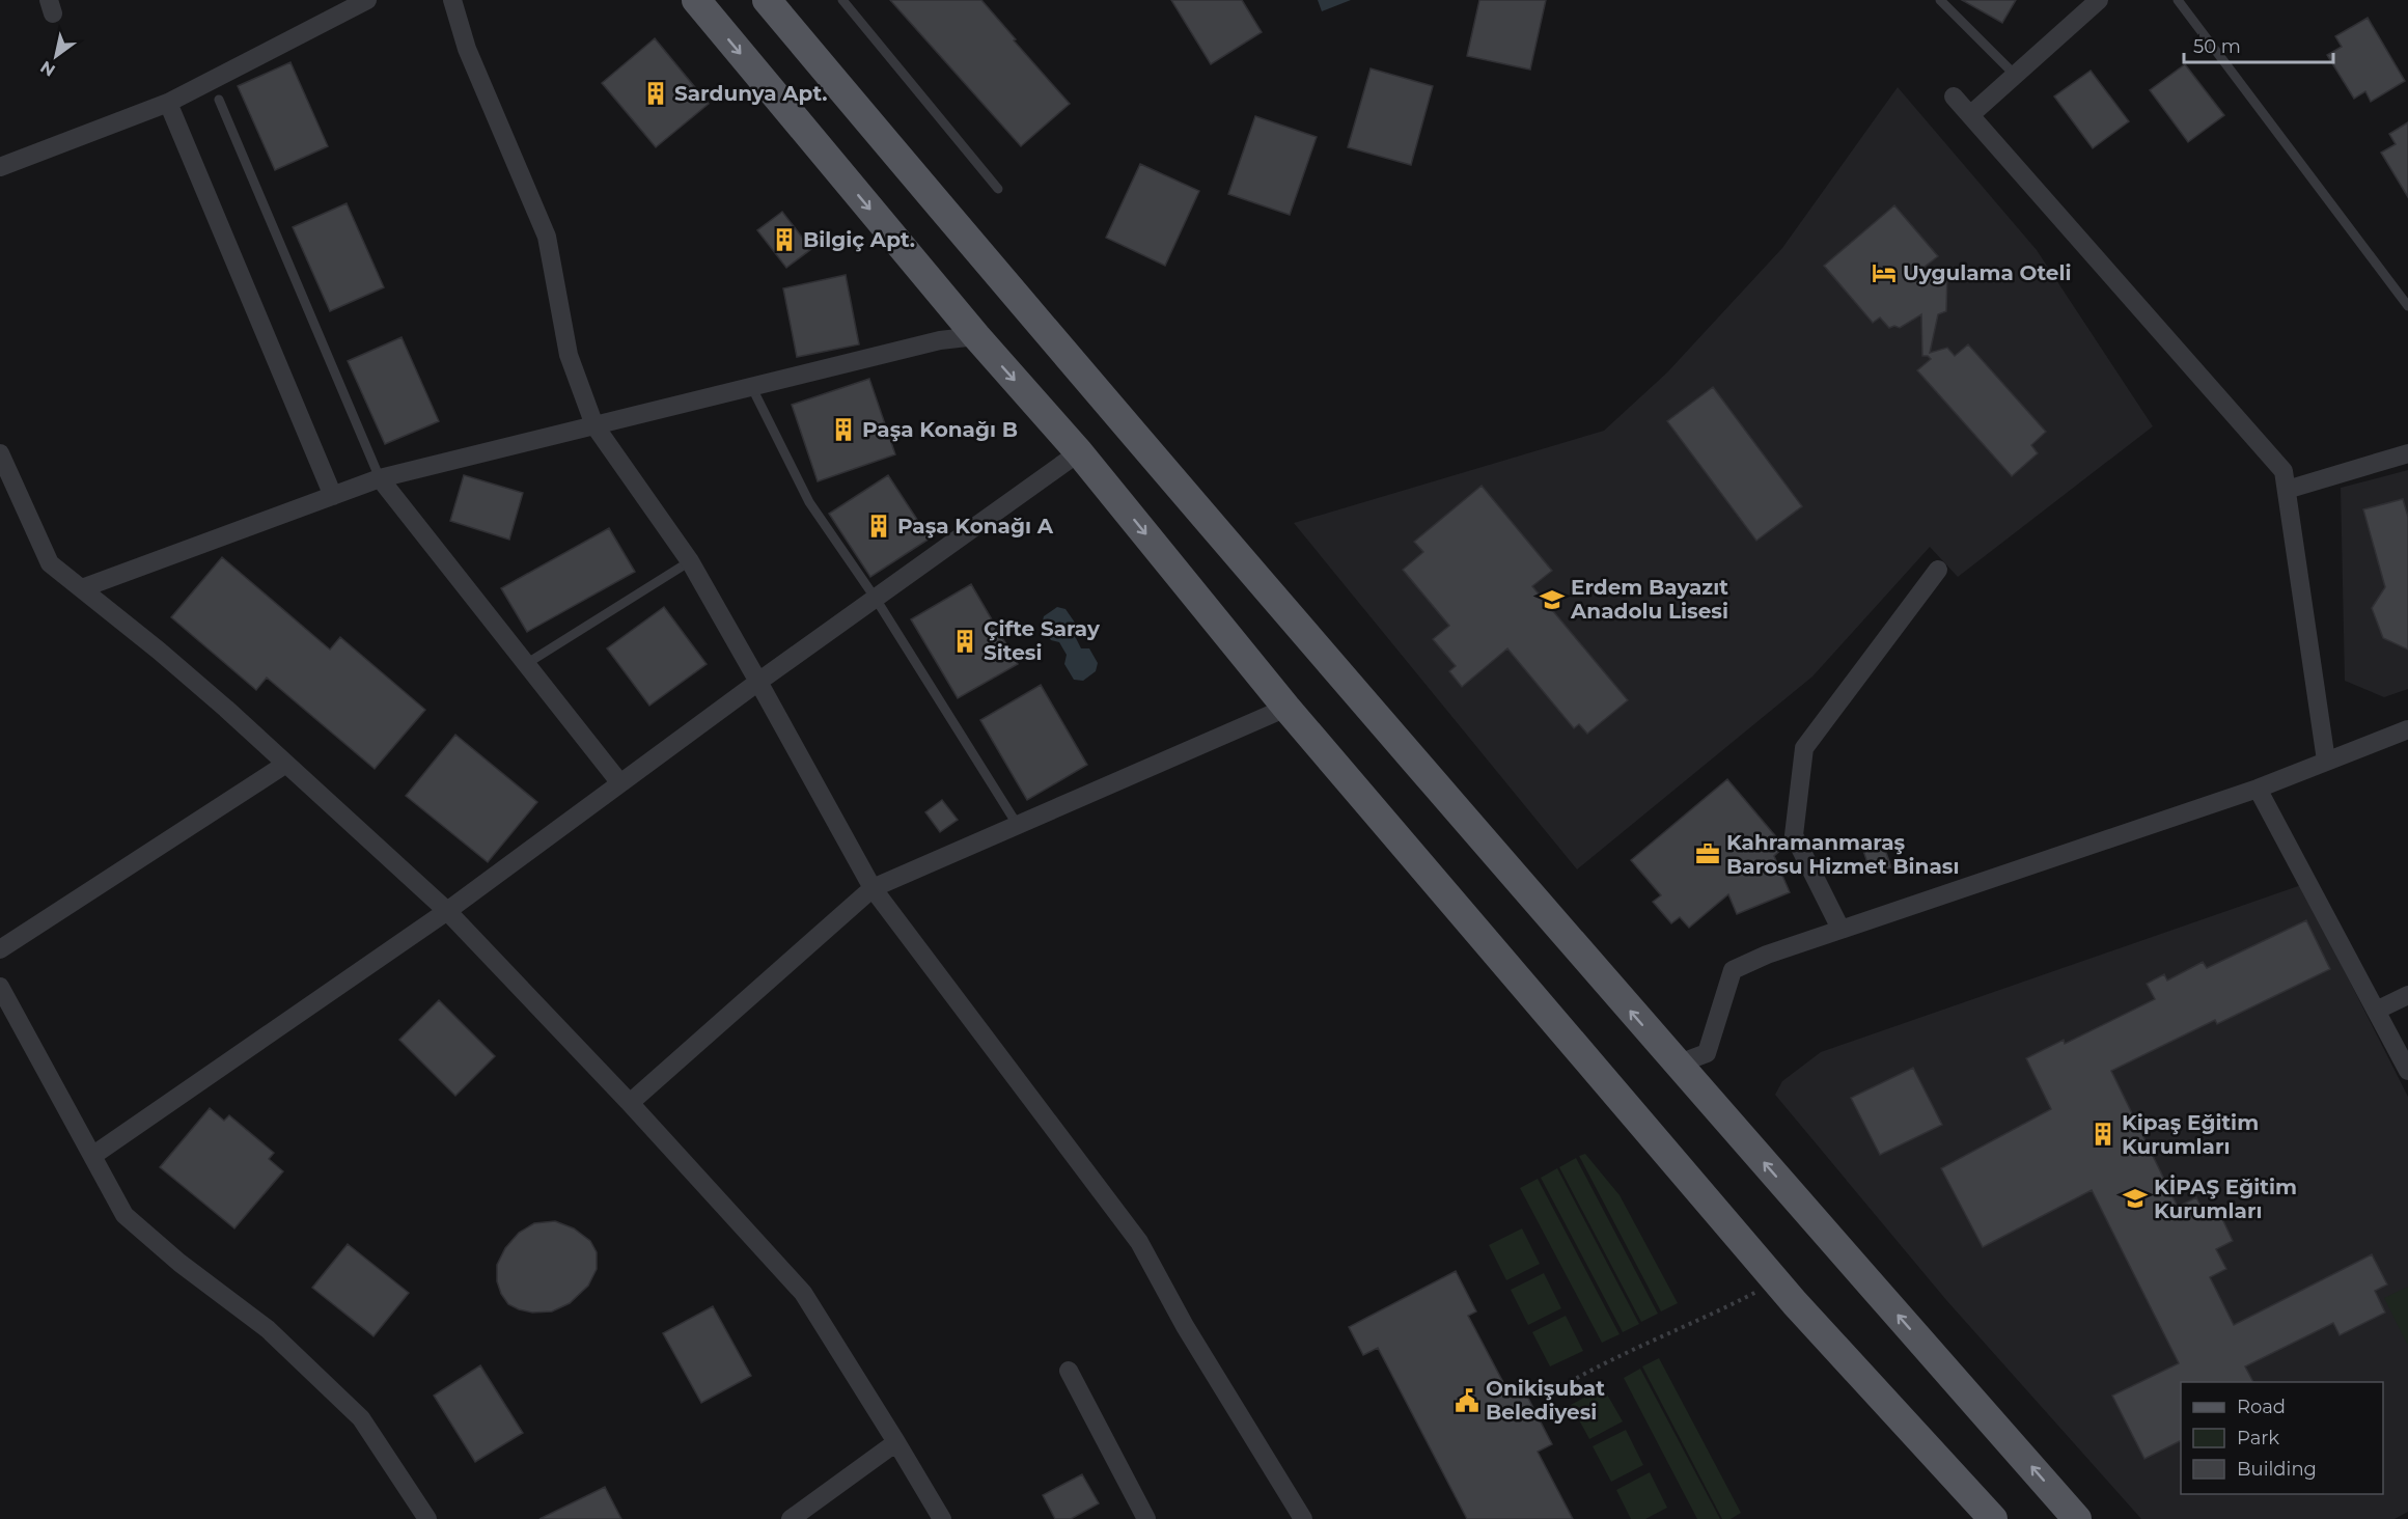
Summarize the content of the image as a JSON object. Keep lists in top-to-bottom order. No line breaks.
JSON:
{"places":{"building":["Sardunya Apt.","Bilgiç Apt.","Paşa Konağı B","Paşa Konağı A","Çifte Saray Sitesi","Kipaş Eğitim Kurumları"],"hotel":["Uygulama Oteli"],"school or university":["Erdem Bayazıt Anadolu Lisesi","KİPAŞ Eğitim Kurumları"],"office":["Kahramanmaraş Barosu Hizmet Binası"],"public building":["Onikişubat Belediyesi"]},"legend":["Road","Park","Building"],"scale_bar":"50 m","north":"bottom left"}
